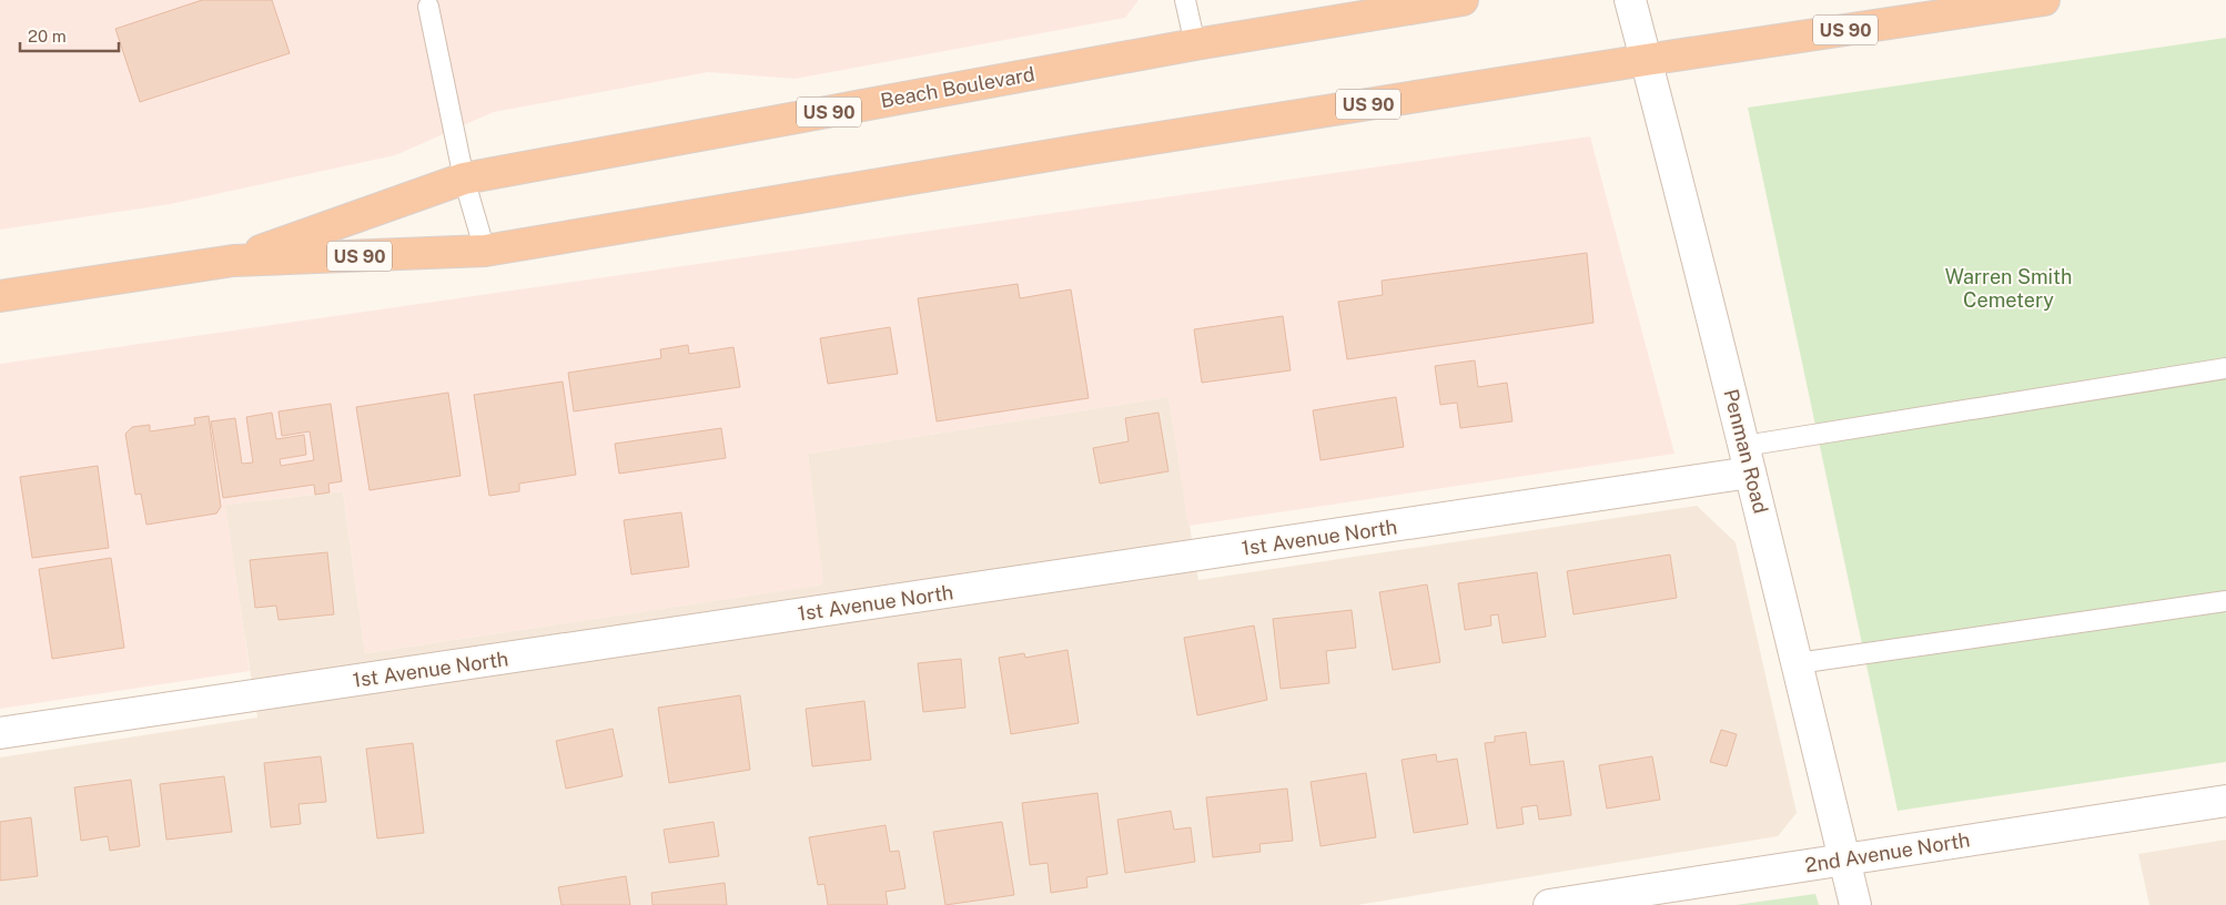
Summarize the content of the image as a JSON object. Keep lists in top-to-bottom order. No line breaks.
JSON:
{"streets":{"highway":["US 90","Beach Boulevard"],"street":["Penman Road","1st Avenue North","2nd Avenue North"]},"crossings":[["US 90","Beach Boulevard"],["US 90","Penman Road"],["Penman Road","1st Avenue North"],["Penman Road","2nd Avenue North"]],"parks":["Warren Smith Cemetery"],"scale_bar":"20 m"}
